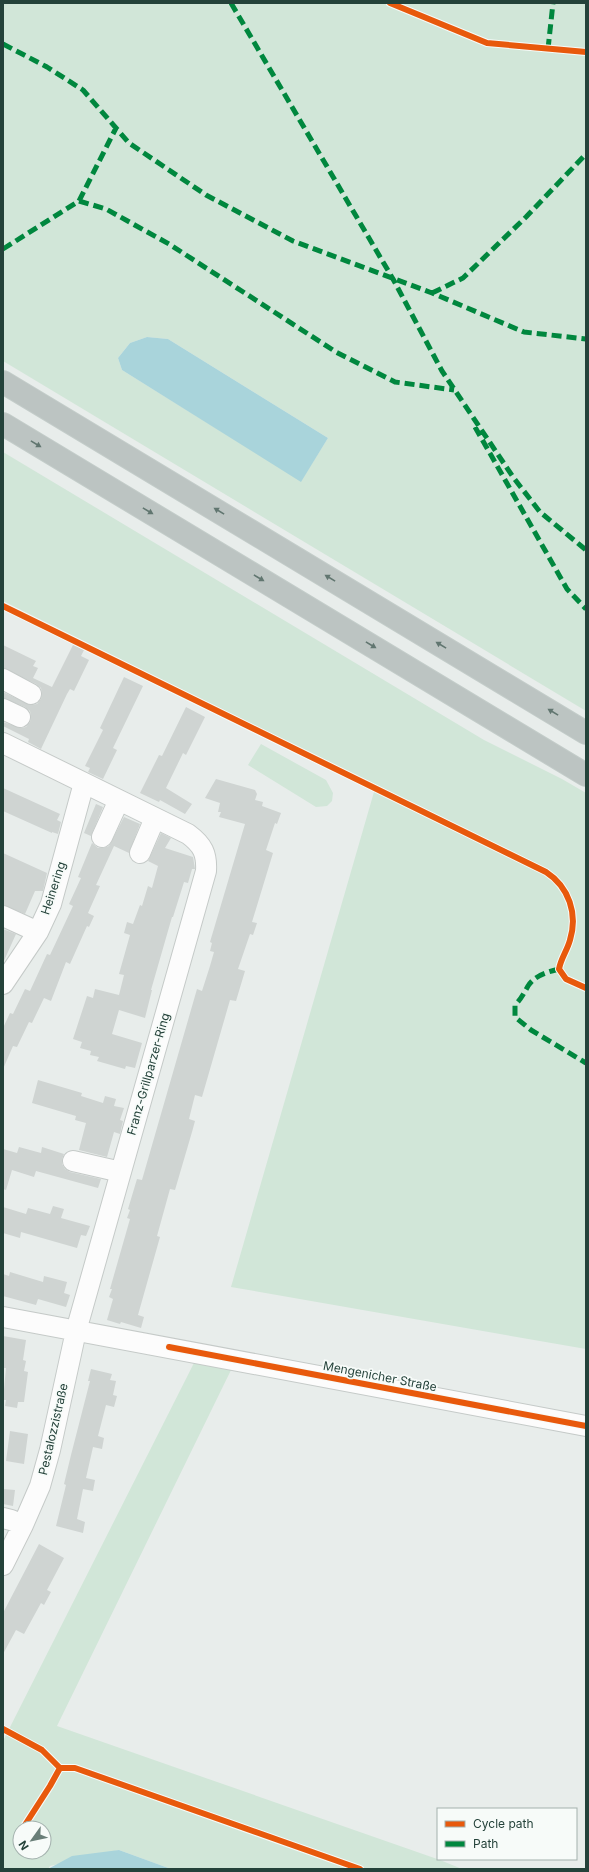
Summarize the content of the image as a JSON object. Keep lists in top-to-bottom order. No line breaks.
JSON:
{"streets":{"street":["Heinering","Franz-Grillparzer-Ring","Mengenicher Straße","Pestalozzistraße"]},"crossings":[["Franz-Grillparzer-Ring","Mengenicher Straße"],["Franz-Grillparzer-Ring","Pestalozzistraße"],["Mengenicher Straße","Pestalozzistraße"]],"legend":["Cycle path","Path"],"north":"bottom left"}
